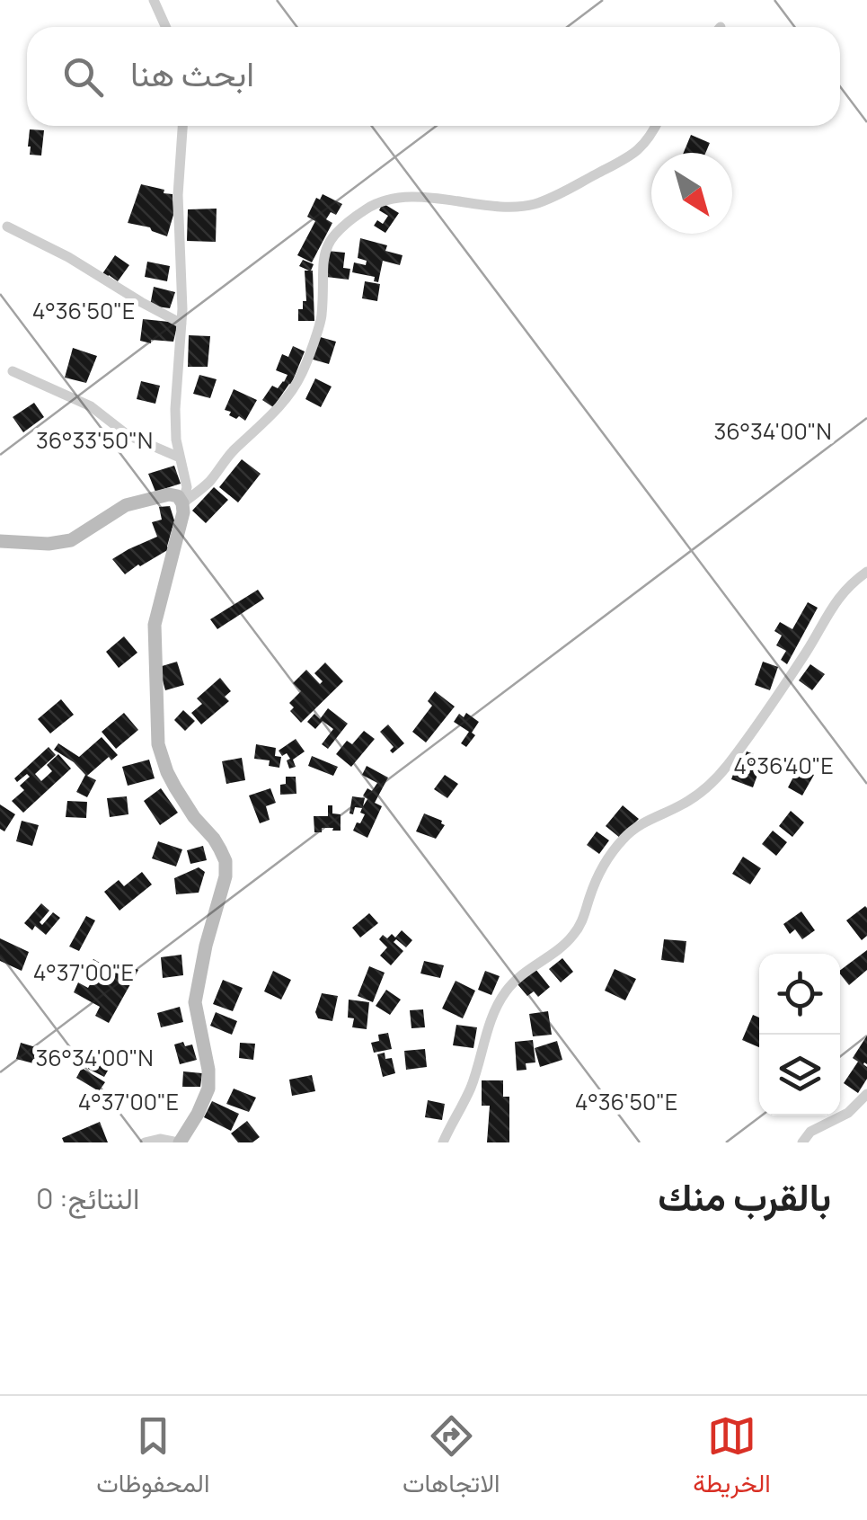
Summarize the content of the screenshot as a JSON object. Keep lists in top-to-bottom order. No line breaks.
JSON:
{"north":"bottom right","page":{"search":"ابحث هنا","heading":["بالقرب منك","النتائج: 0"],"nav":["الخريطة","الاتجاهات","المحفوظات"]},"coordinates":["4°36'50\"E","36°34'00\"N","36°33'50\"N","4°36'40\"E","4°37'00\"E"]}
